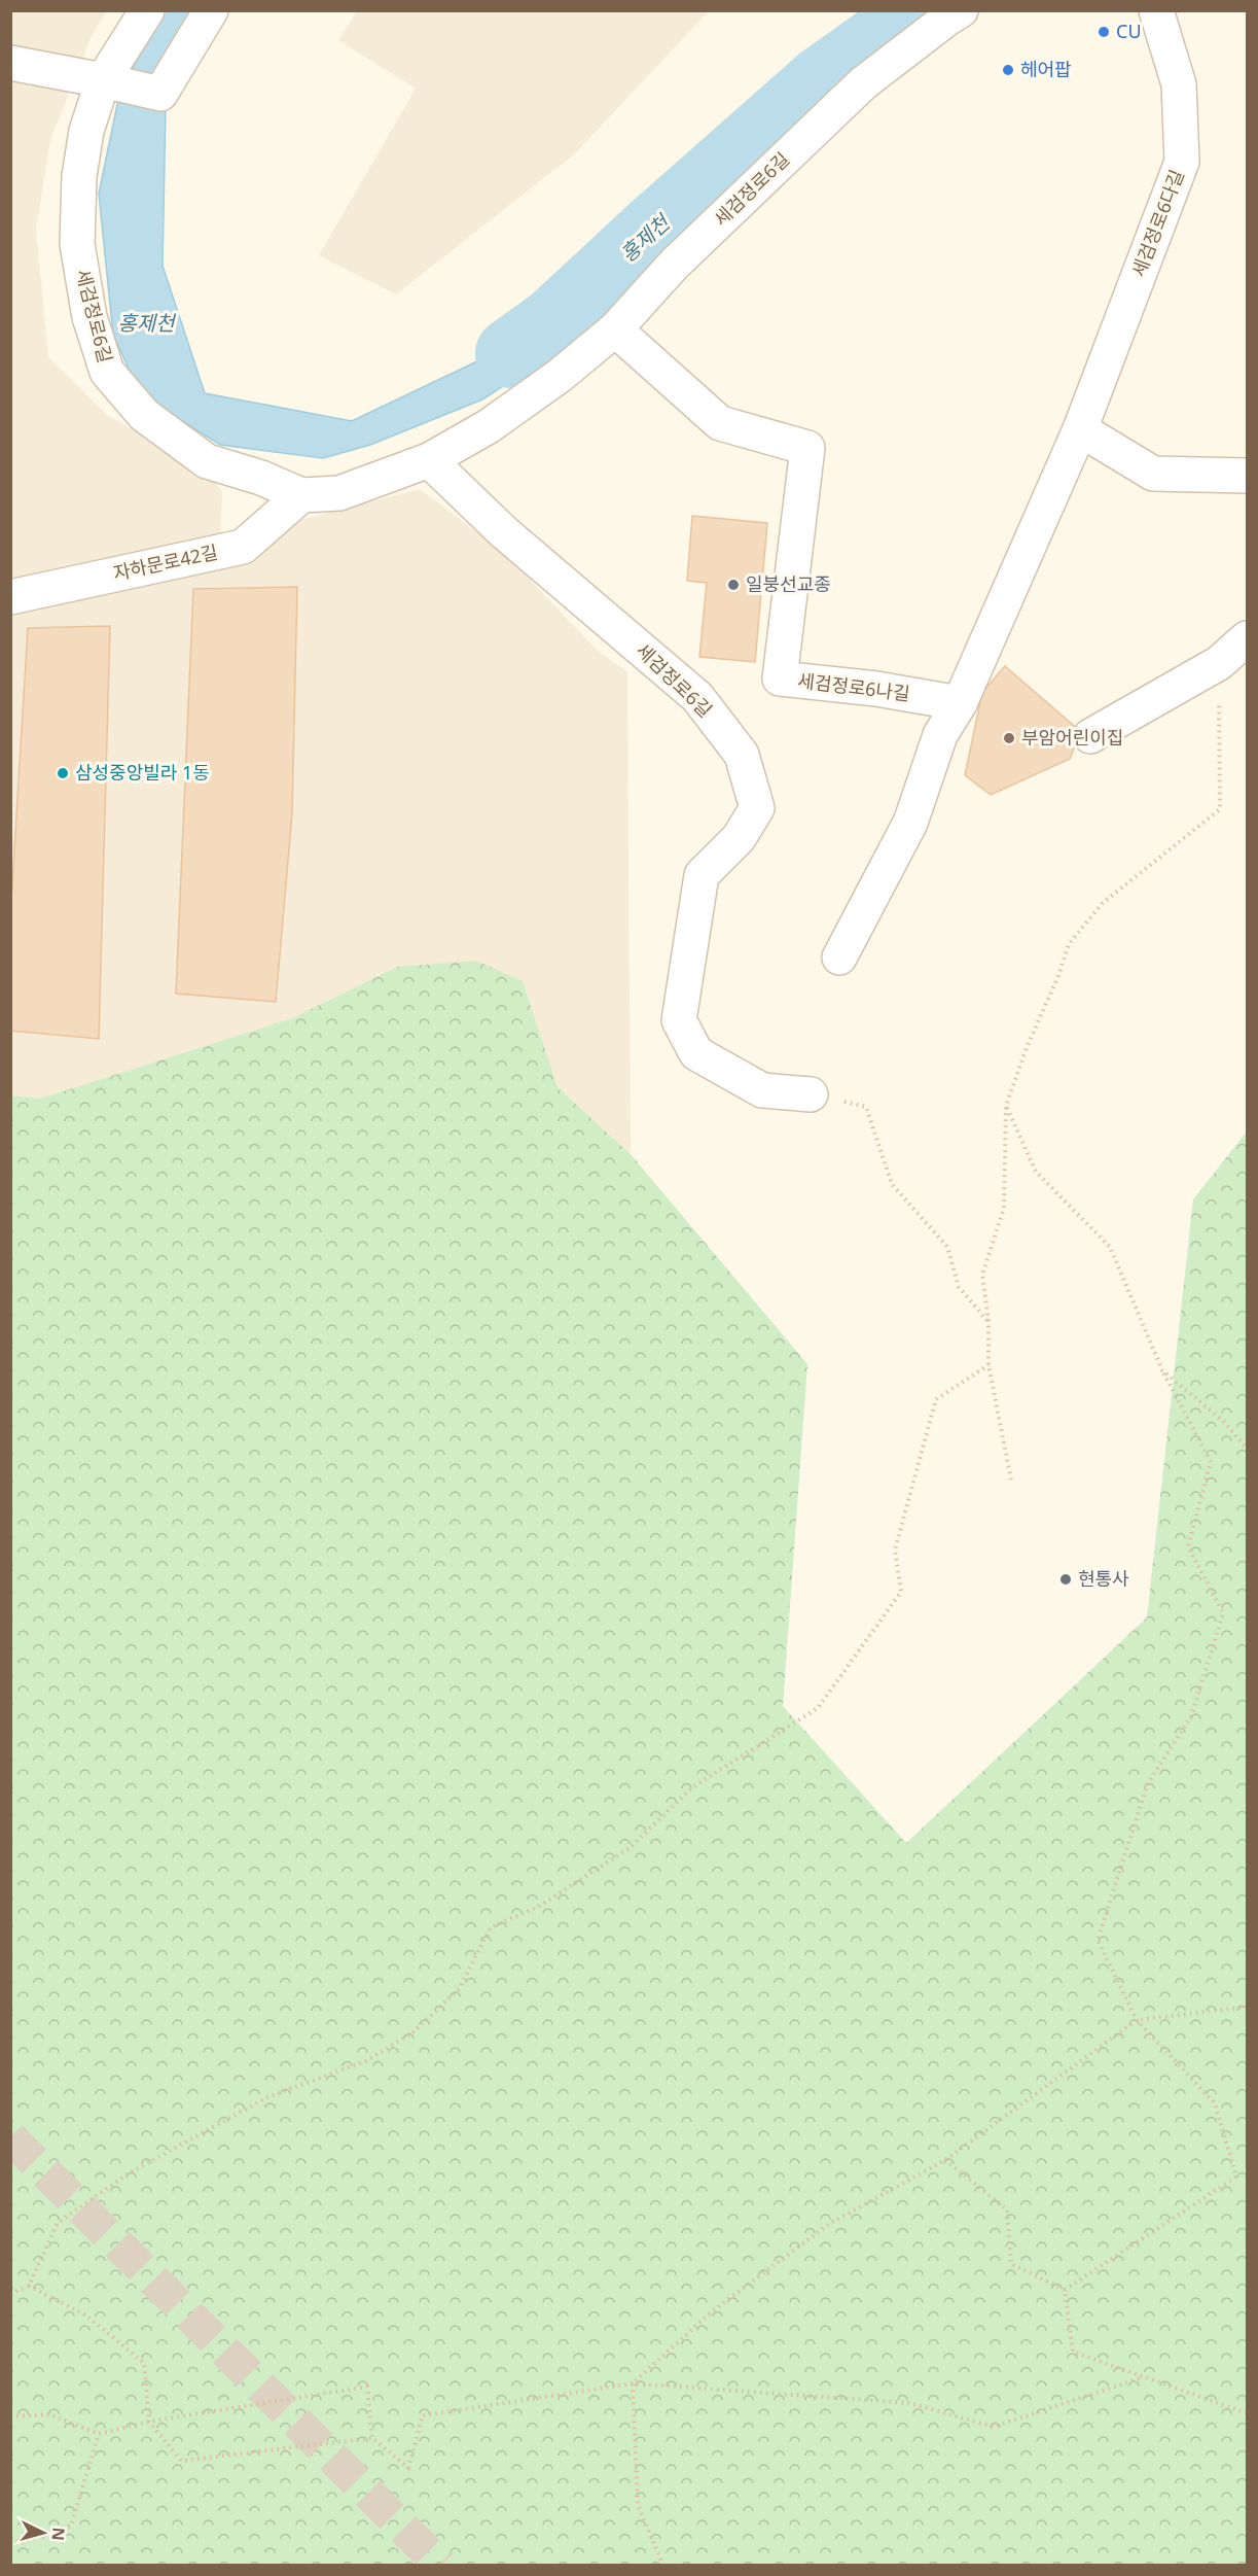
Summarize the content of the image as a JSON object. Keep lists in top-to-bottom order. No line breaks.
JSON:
{"streets":{"street":["세검정로6길","세검정로6다길","자하문로42길","세검정로6나길"]},"crossings":[["세검정로6길","자하문로42길"],["세검정로6길","세검정로6나길"],["세검정로6다길","세검정로6나길"]],"water":["홍제천"],"places":["CU","헤어팝","일붕선교종","부암어린이집","삼성중앙빌라 1동","현통사"],"north":"right"}
